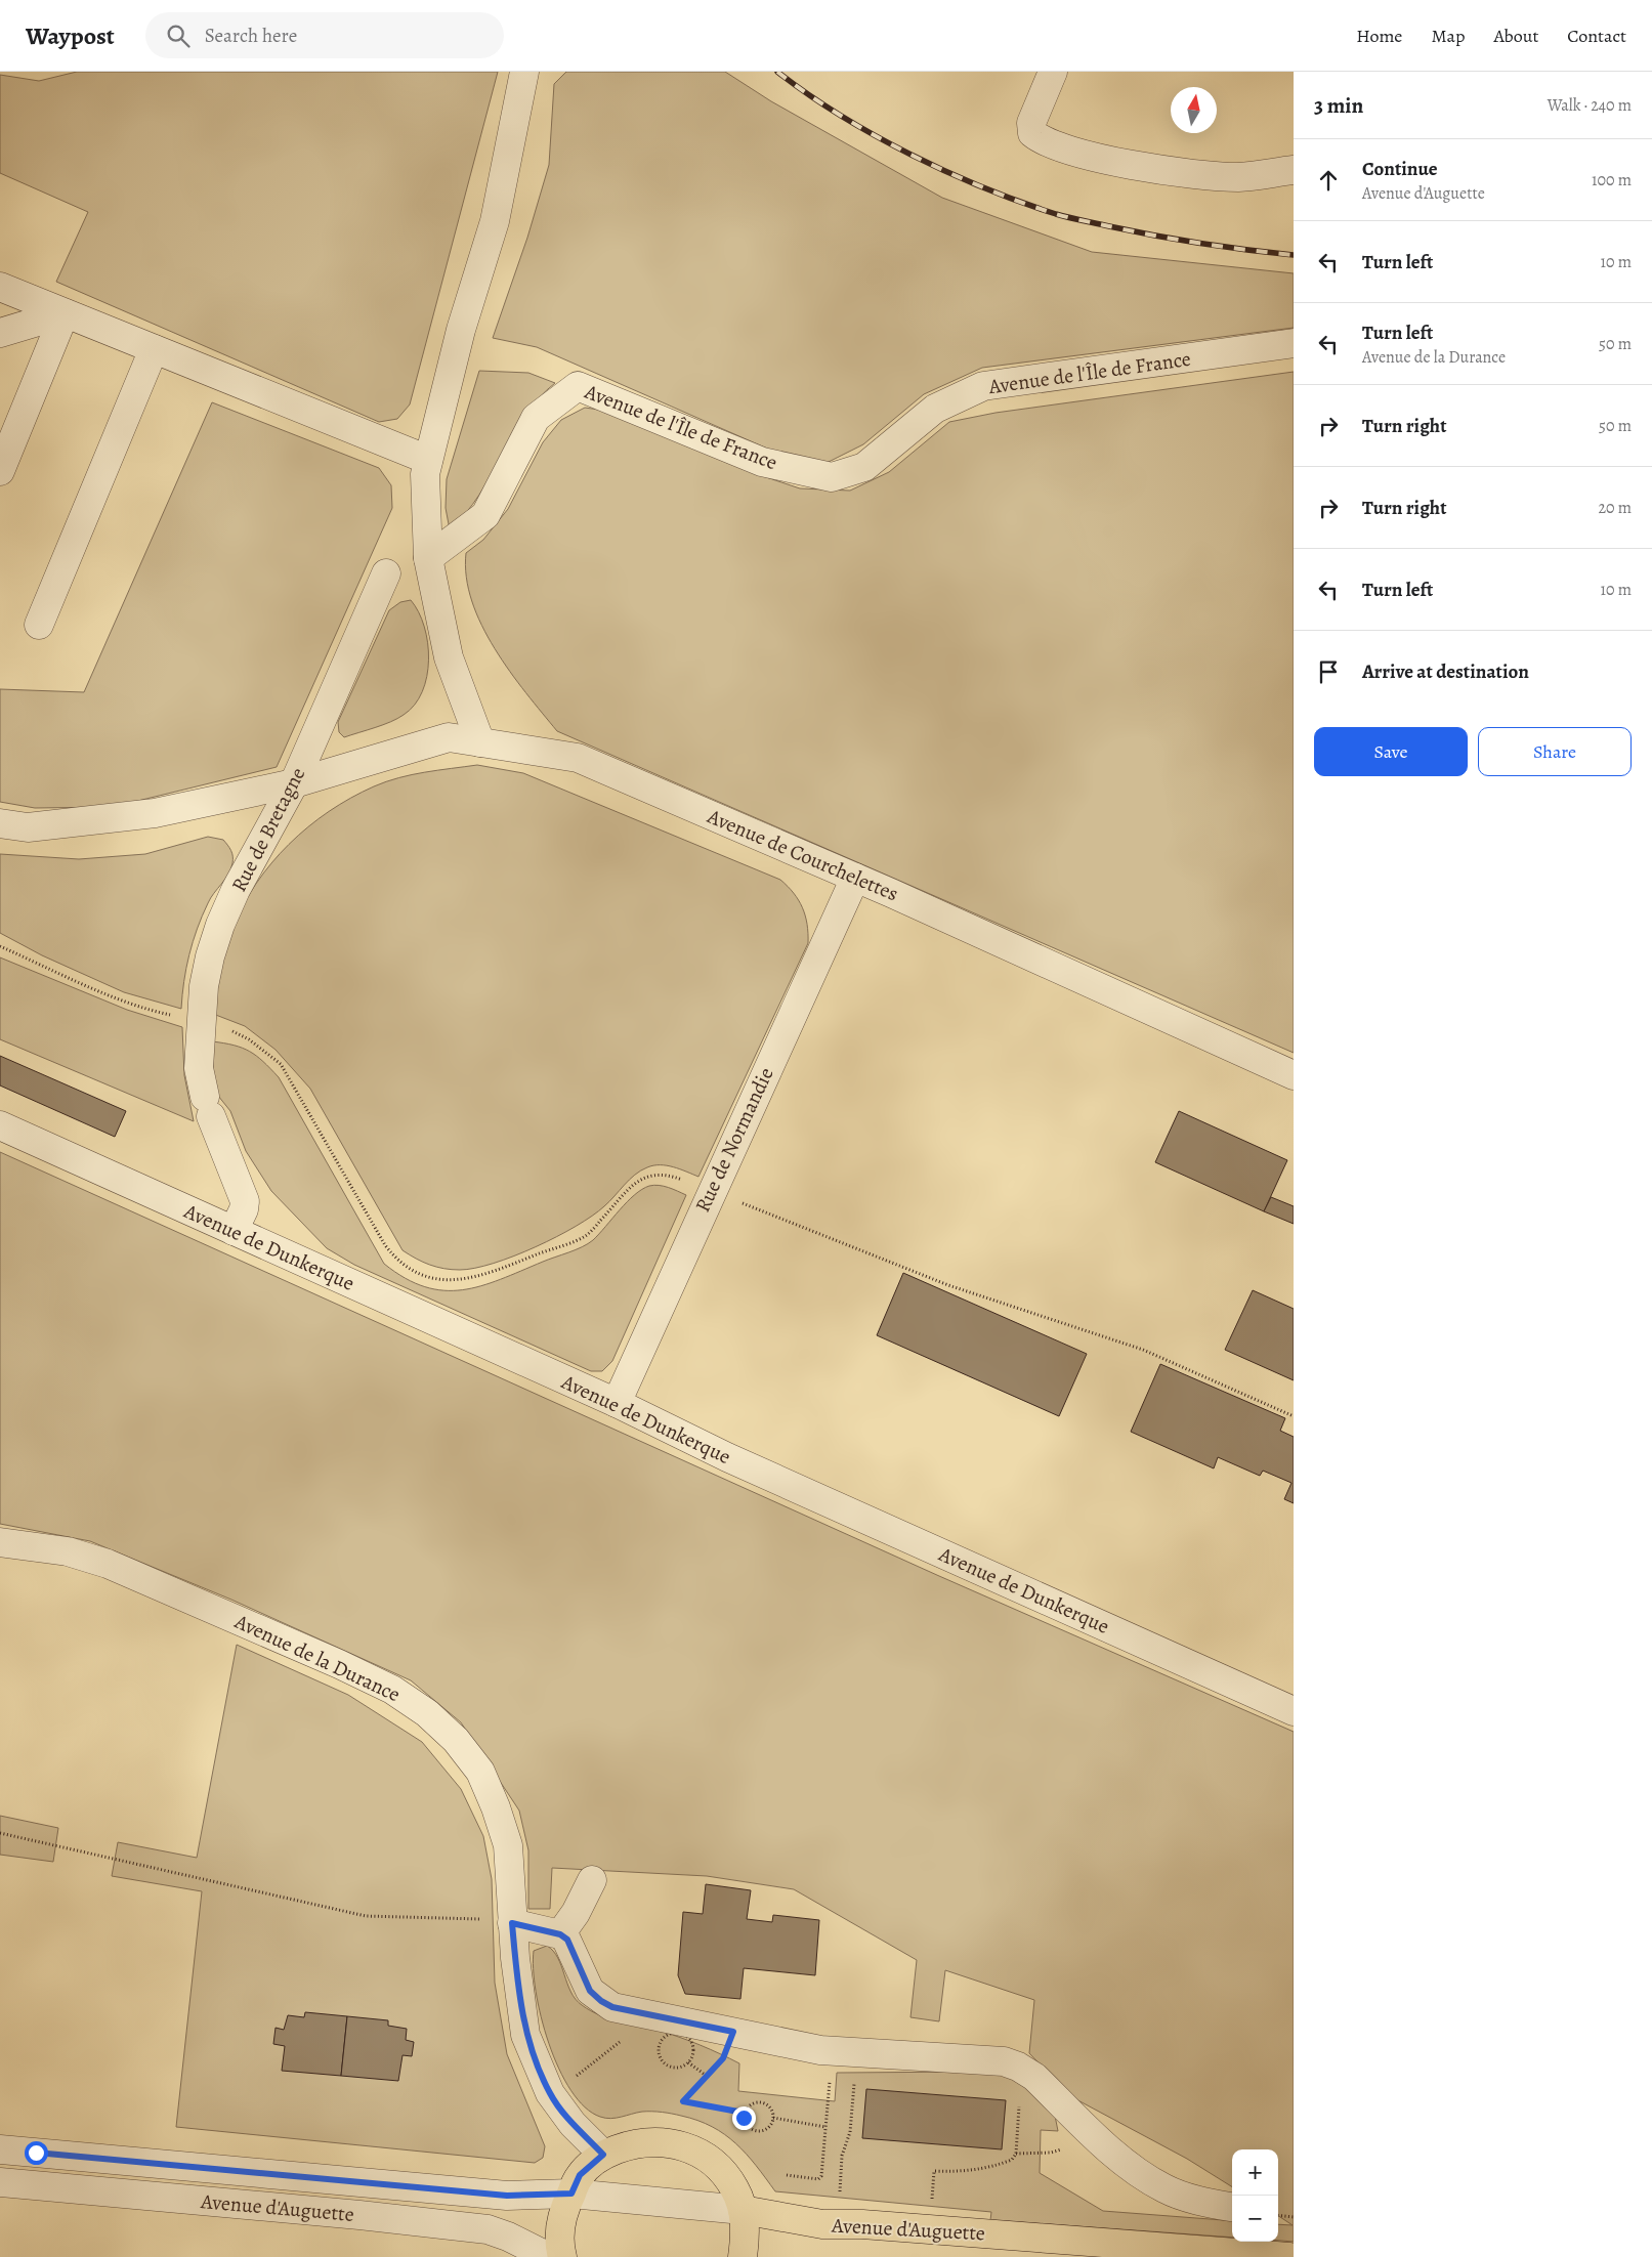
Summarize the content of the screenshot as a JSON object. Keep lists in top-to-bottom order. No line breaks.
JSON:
{"streets":{"main road":["Avenue d'Auguette"],"street":["Avenue de l'Île de France","Rue de Bretagne","Avenue de Courchelettes","Rue de Normandie","Avenue de Dunkerque","Avenue de la Durance"]},"crossings":[["Rue de Bretagne","Avenue de Courchelettes"],["Rue de Bretagne","Avenue de Dunkerque"],["Avenue de Courchelettes","Rue de Normandie"],["Rue de Normandie","Avenue de Dunkerque"]],"north":"top","page":{"header":"Waypost","search":"Search here","nav":["Home","Map","About","Contact"],"heading":["3 min","Walk · 240 m"],"list":[["Continue","Avenue d'Auguette","100 m"],["Turn left","10 m"],["Turn left","Avenue de la Durance","50 m"],["Turn right","50 m"],["Turn right","20 m"],["Turn left","10 m"],"Arrive at destination"],"buttons":["Save","Share"],"map_buttons":["+","−"]}}
